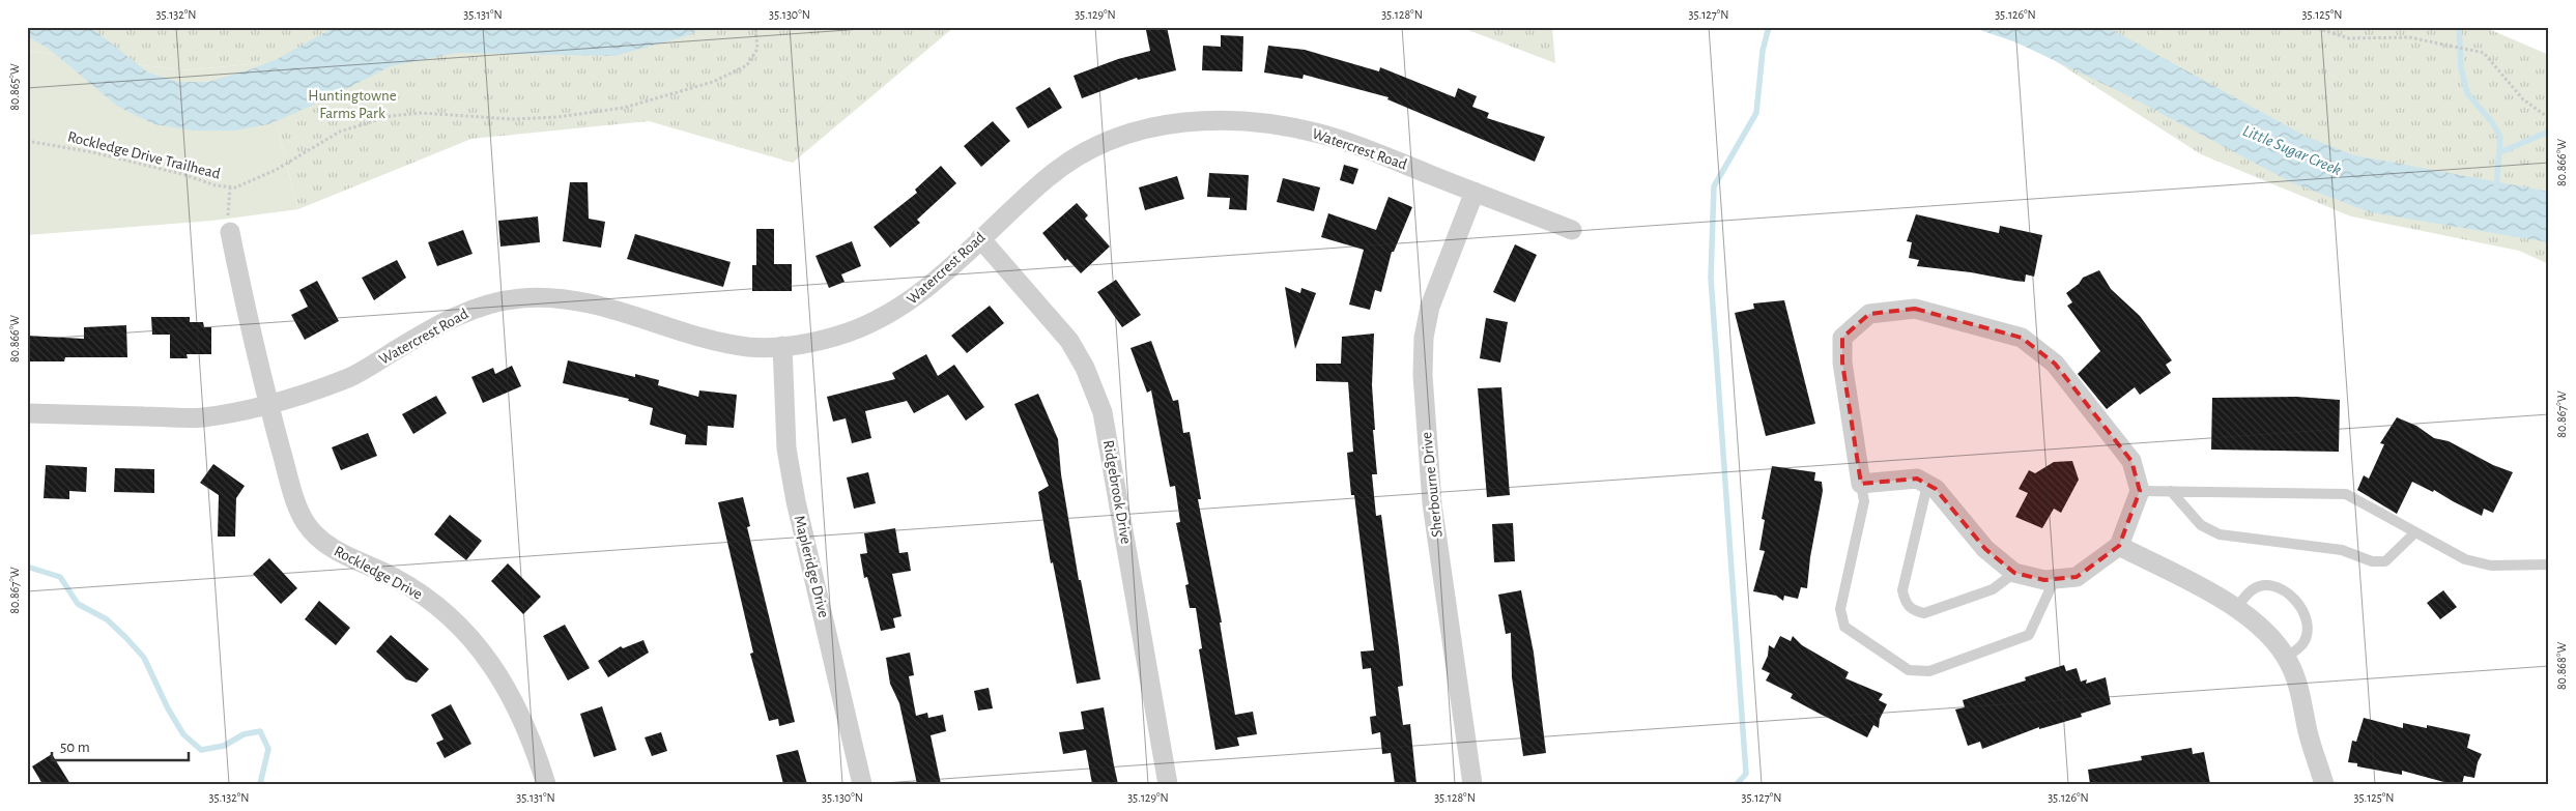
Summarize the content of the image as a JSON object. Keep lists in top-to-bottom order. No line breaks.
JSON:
{"streets":{"street":["Watercrest Road","Sherbourne Drive","Ridgebrook Drive","Mapleridge Drive","Rockledge Drive"],"path":["Rockledge Drive Trailhead"]},"crossings":[["Watercrest Road","Sherbourne Drive"],["Watercrest Road","Ridgebrook Drive"],["Watercrest Road","Mapleridge Drive"],["Watercrest Road","Rockledge Drive"]],"water":["Little Sugar Creek"],"parks":["Huntingtowne Farms Park"],"scale_bar":"50 m","coordinates":["35.132°N","35.131°N","35.130°N","35.129°N","35.128°N","35.127°N","35.126°N","35.125°N","80.865°W","80.866°W","80.867°W","80.868°W"]}
